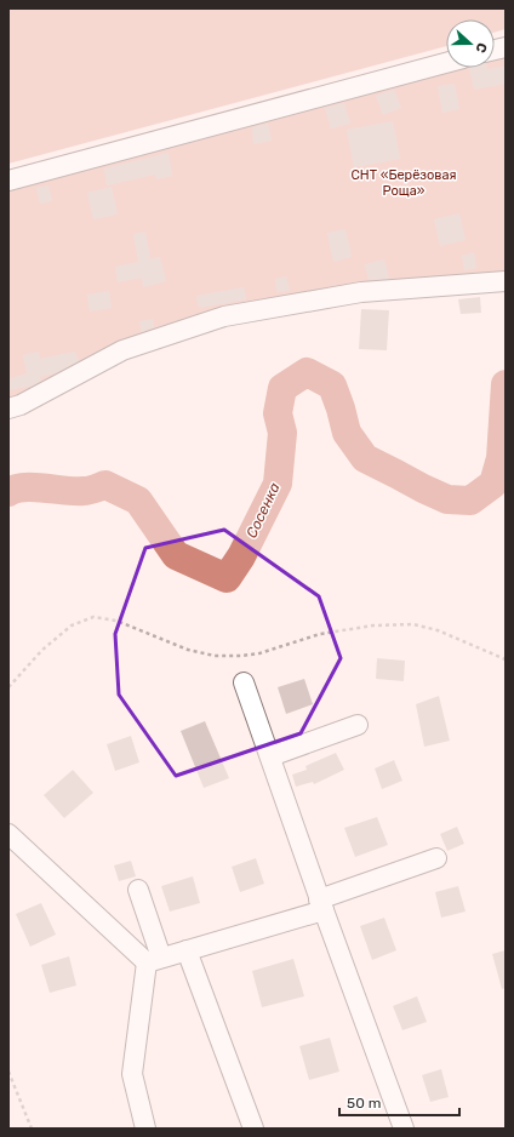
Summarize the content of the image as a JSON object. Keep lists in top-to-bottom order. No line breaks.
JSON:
{"water":["Сосенка"],"parks":["СНТ «Берёзовая Роща»"],"scale_bar":"50 m","north":"right"}
